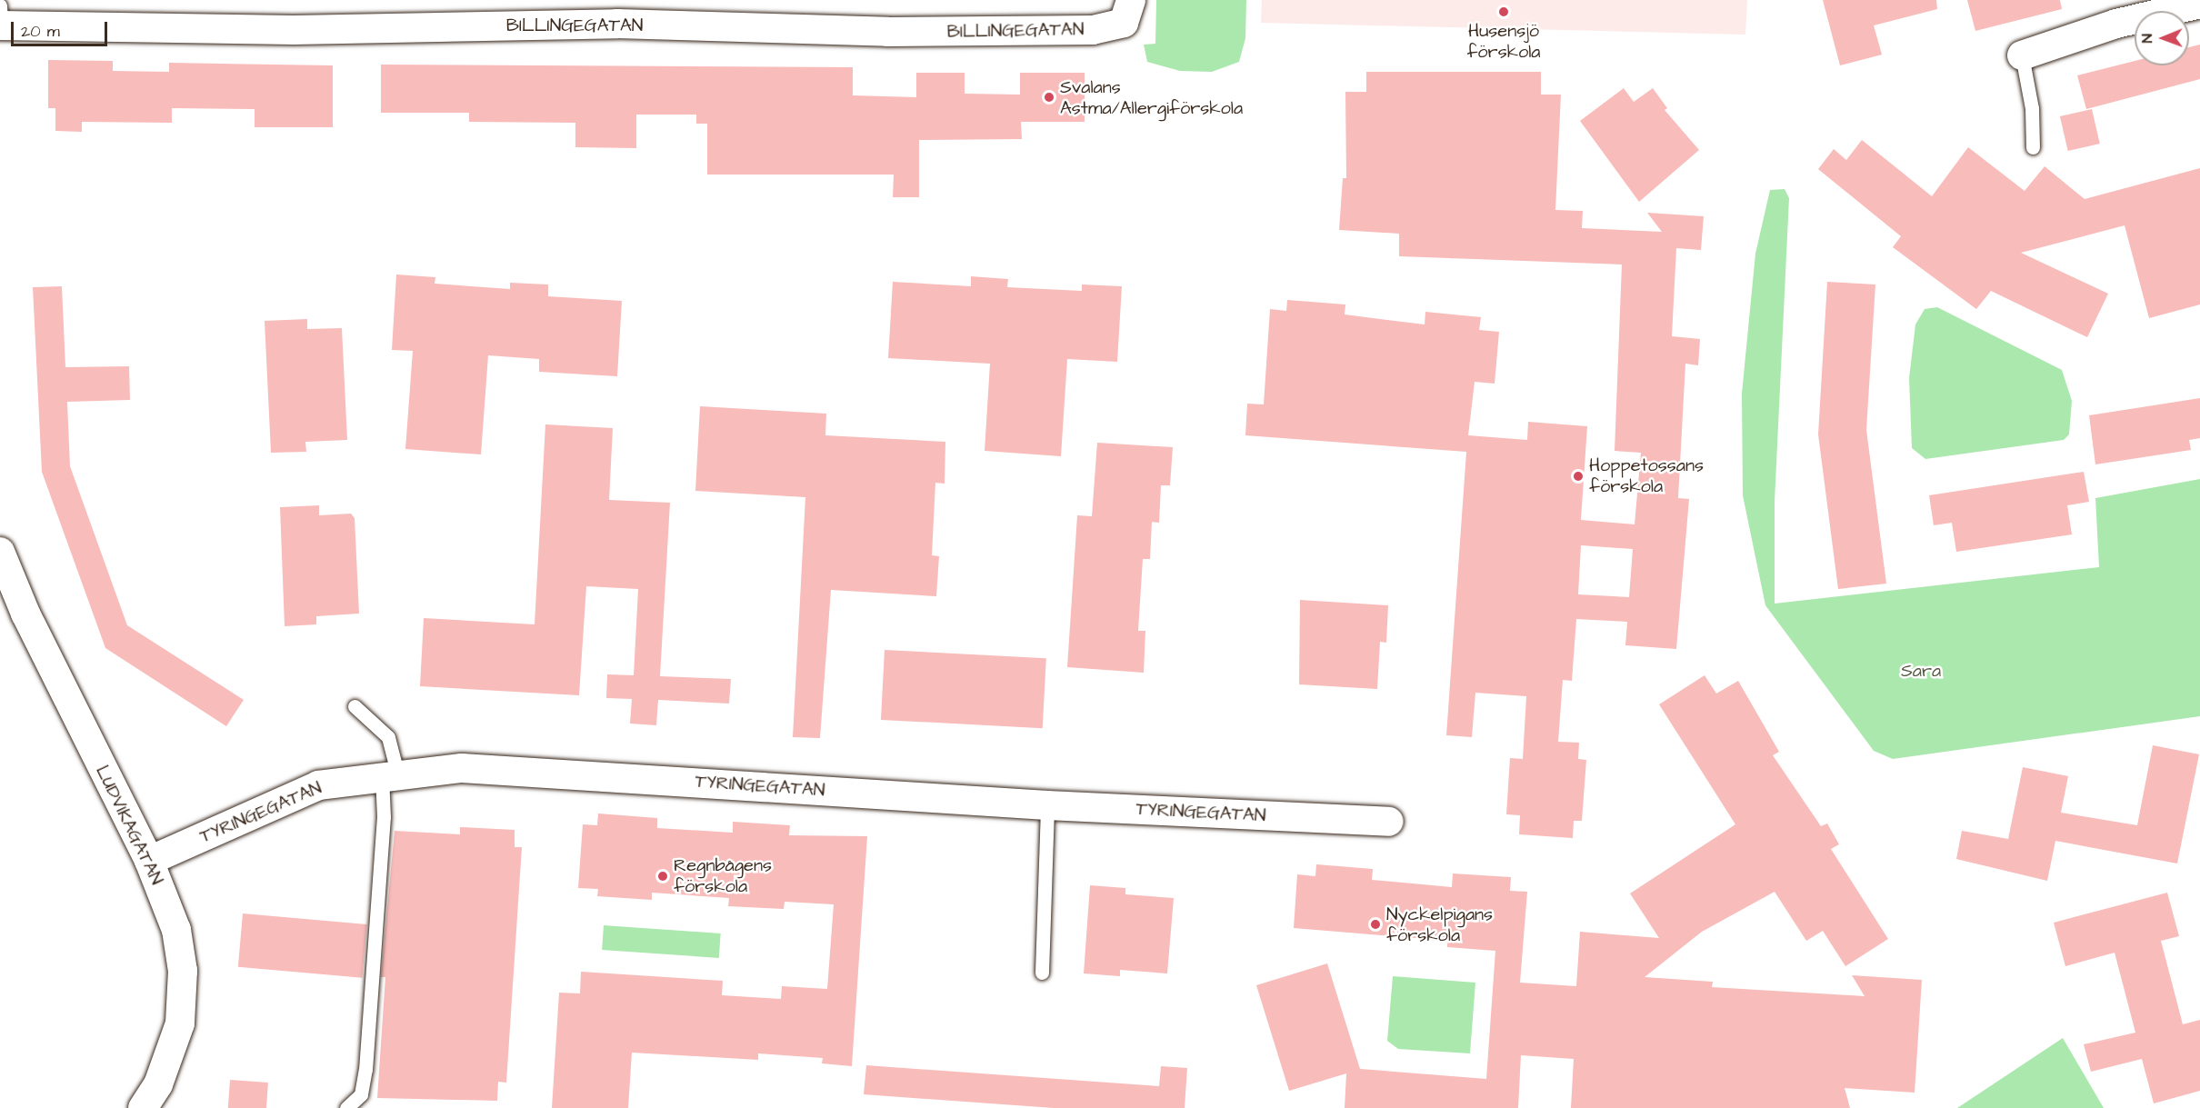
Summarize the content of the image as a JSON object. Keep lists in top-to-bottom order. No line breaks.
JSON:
{"streets":{"street":["BILLINGEGATAN","TYRINGEGATAN","LUDVIKAGATAN"]},"crossings":[["TYRINGEGATAN","LUDVIKAGATAN"]],"parks":["Sara"],"places":["Husensjö förskola","Svalans Astma/Allergiförskola","Hoppetossans förskola","Regnbågens förskola","Nyckelpigans förskola"],"scale_bar":"20 m","north":"left"}
